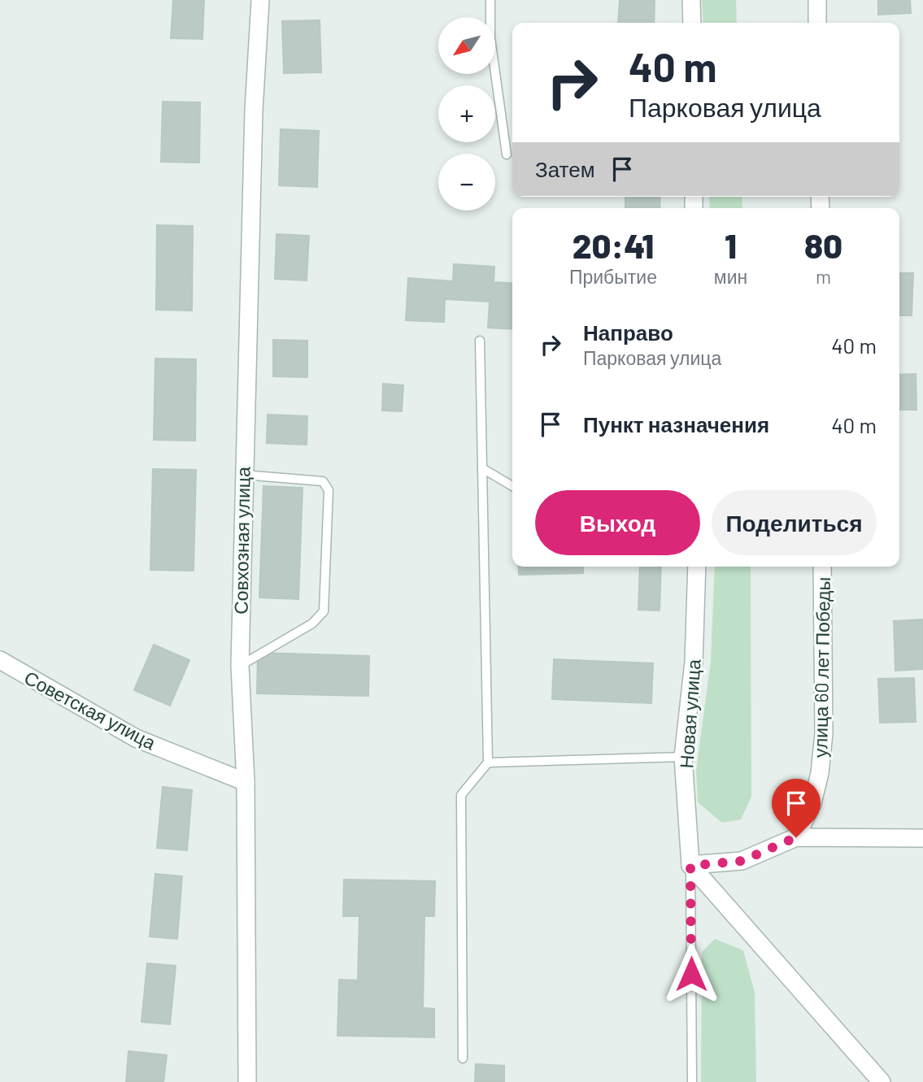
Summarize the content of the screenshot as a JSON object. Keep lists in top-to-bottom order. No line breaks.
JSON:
{"streets":{"street":["Совхозная улица","улица 60 лет Победы","Советская улица","Новая улица"]},"crossings":[["Совхозная улица","Советская улица"]],"north":"bottom left","page":{"map_buttons":["+","−"],"turn":["40 m","Парковая улица"],"then":"Затем","eta":["20:41","Прибытие","1","мин","80","m"],"list":[{"name":"Направо","note":"Парковая улица","value":"40 m"},{"name":"Пункт назначения","value":"40 m"}],"buttons":["Выход","Поделиться"]}}
